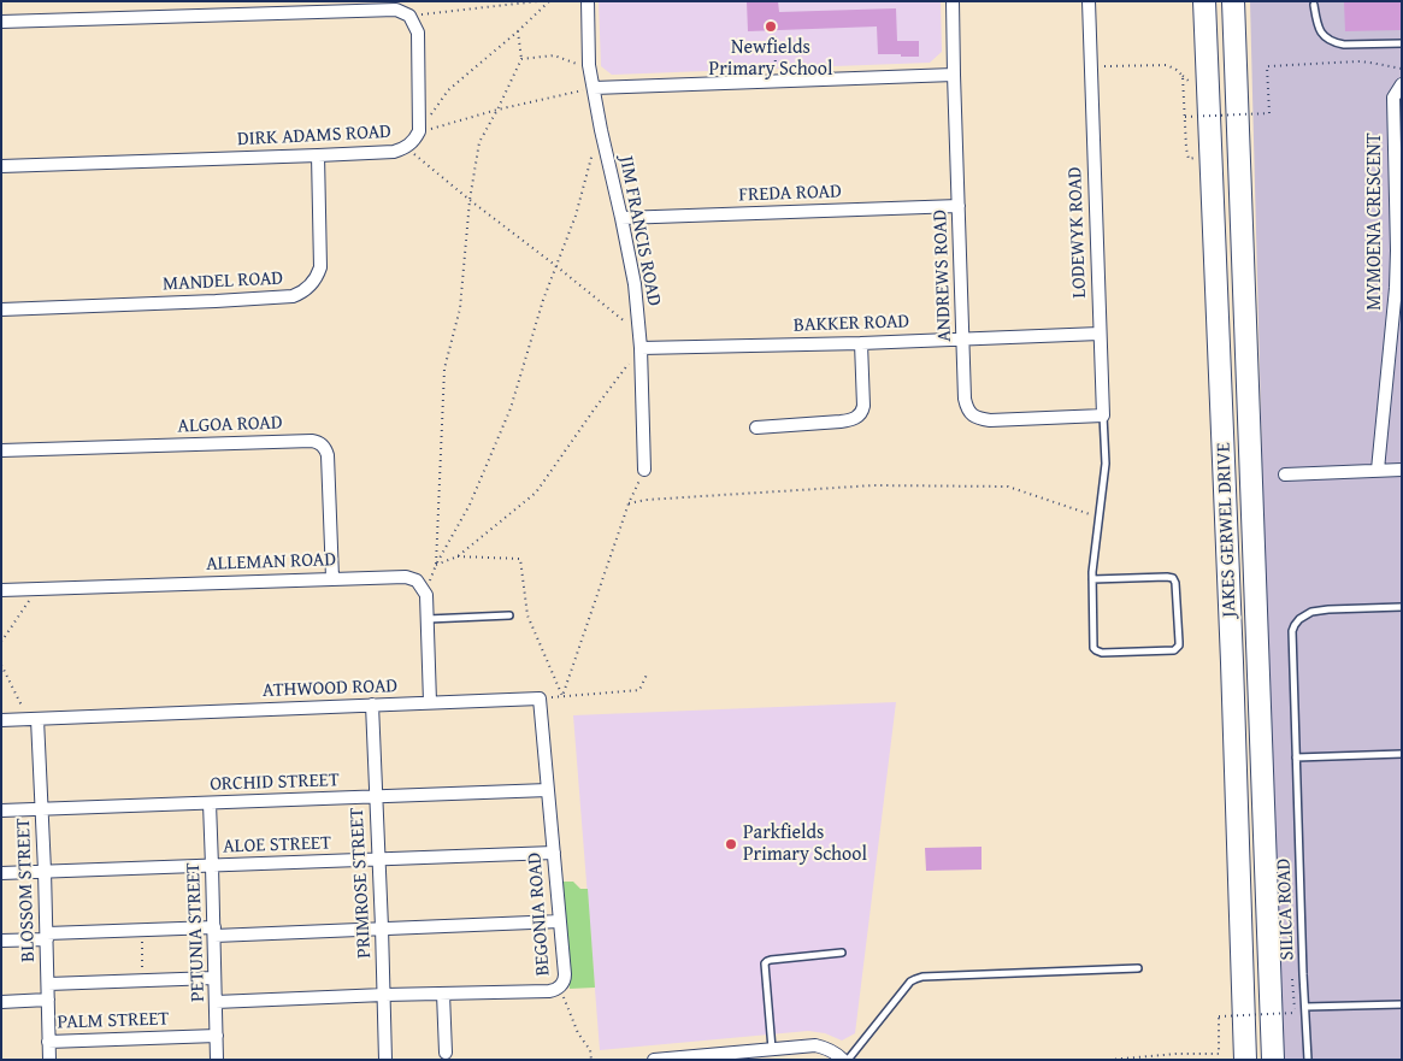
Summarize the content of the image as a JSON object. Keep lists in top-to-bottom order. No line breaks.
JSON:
{"streets":{"highway":["JAKES GERWEL DRIVE"],"street":["DIRK ADAMS ROAD","FREDA ROAD","MYMOENA CRESCENT","JIM FRANCIS ROAD","LODEWYK ROAD","ANDREWS ROAD","MANDEL ROAD","BAKKER ROAD","ALGOA ROAD","ALLEMAN ROAD","ATHWOOD ROAD","ORCHID STREET","ALOE STREET","PRIMROSE STREET","BLOSSOM STREET","BEGONIA ROAD","PETUNIA STREET","PALM STREET"],"lane":["SILICA ROAD"]},"crossings":[["DIRK ADAMS ROAD","MANDEL ROAD"],["FREDA ROAD","JIM FRANCIS ROAD"],["FREDA ROAD","ANDREWS ROAD"],["JIM FRANCIS ROAD","BAKKER ROAD"],["LODEWYK ROAD","ANDREWS ROAD"],["LODEWYK ROAD","BAKKER ROAD"],["ANDREWS ROAD","BAKKER ROAD"],["ALGOA ROAD","ALLEMAN ROAD"],["ATHWOOD ROAD","PRIMROSE STREET"],["ATHWOOD ROAD","BLOSSOM STREET"],["ATHWOOD ROAD","BEGONIA ROAD"],["ORCHID STREET","PRIMROSE STREET"],["ORCHID STREET","BLOSSOM STREET"],["ORCHID STREET","BEGONIA ROAD"],["ORCHID STREET","PETUNIA STREET"],["ALOE STREET","PRIMROSE STREET"],["ALOE STREET","BLOSSOM STREET"],["ALOE STREET","BEGONIA ROAD"],["ALOE STREET","PETUNIA STREET"],["PRIMROSE STREET","BEGONIA ROAD"],["BLOSSOM STREET","PALM STREET"],["BEGONIA ROAD","PETUNIA STREET"],["PETUNIA STREET","PALM STREET"]],"places":["Newfields Primary School","Parkfields Primary School"]}
